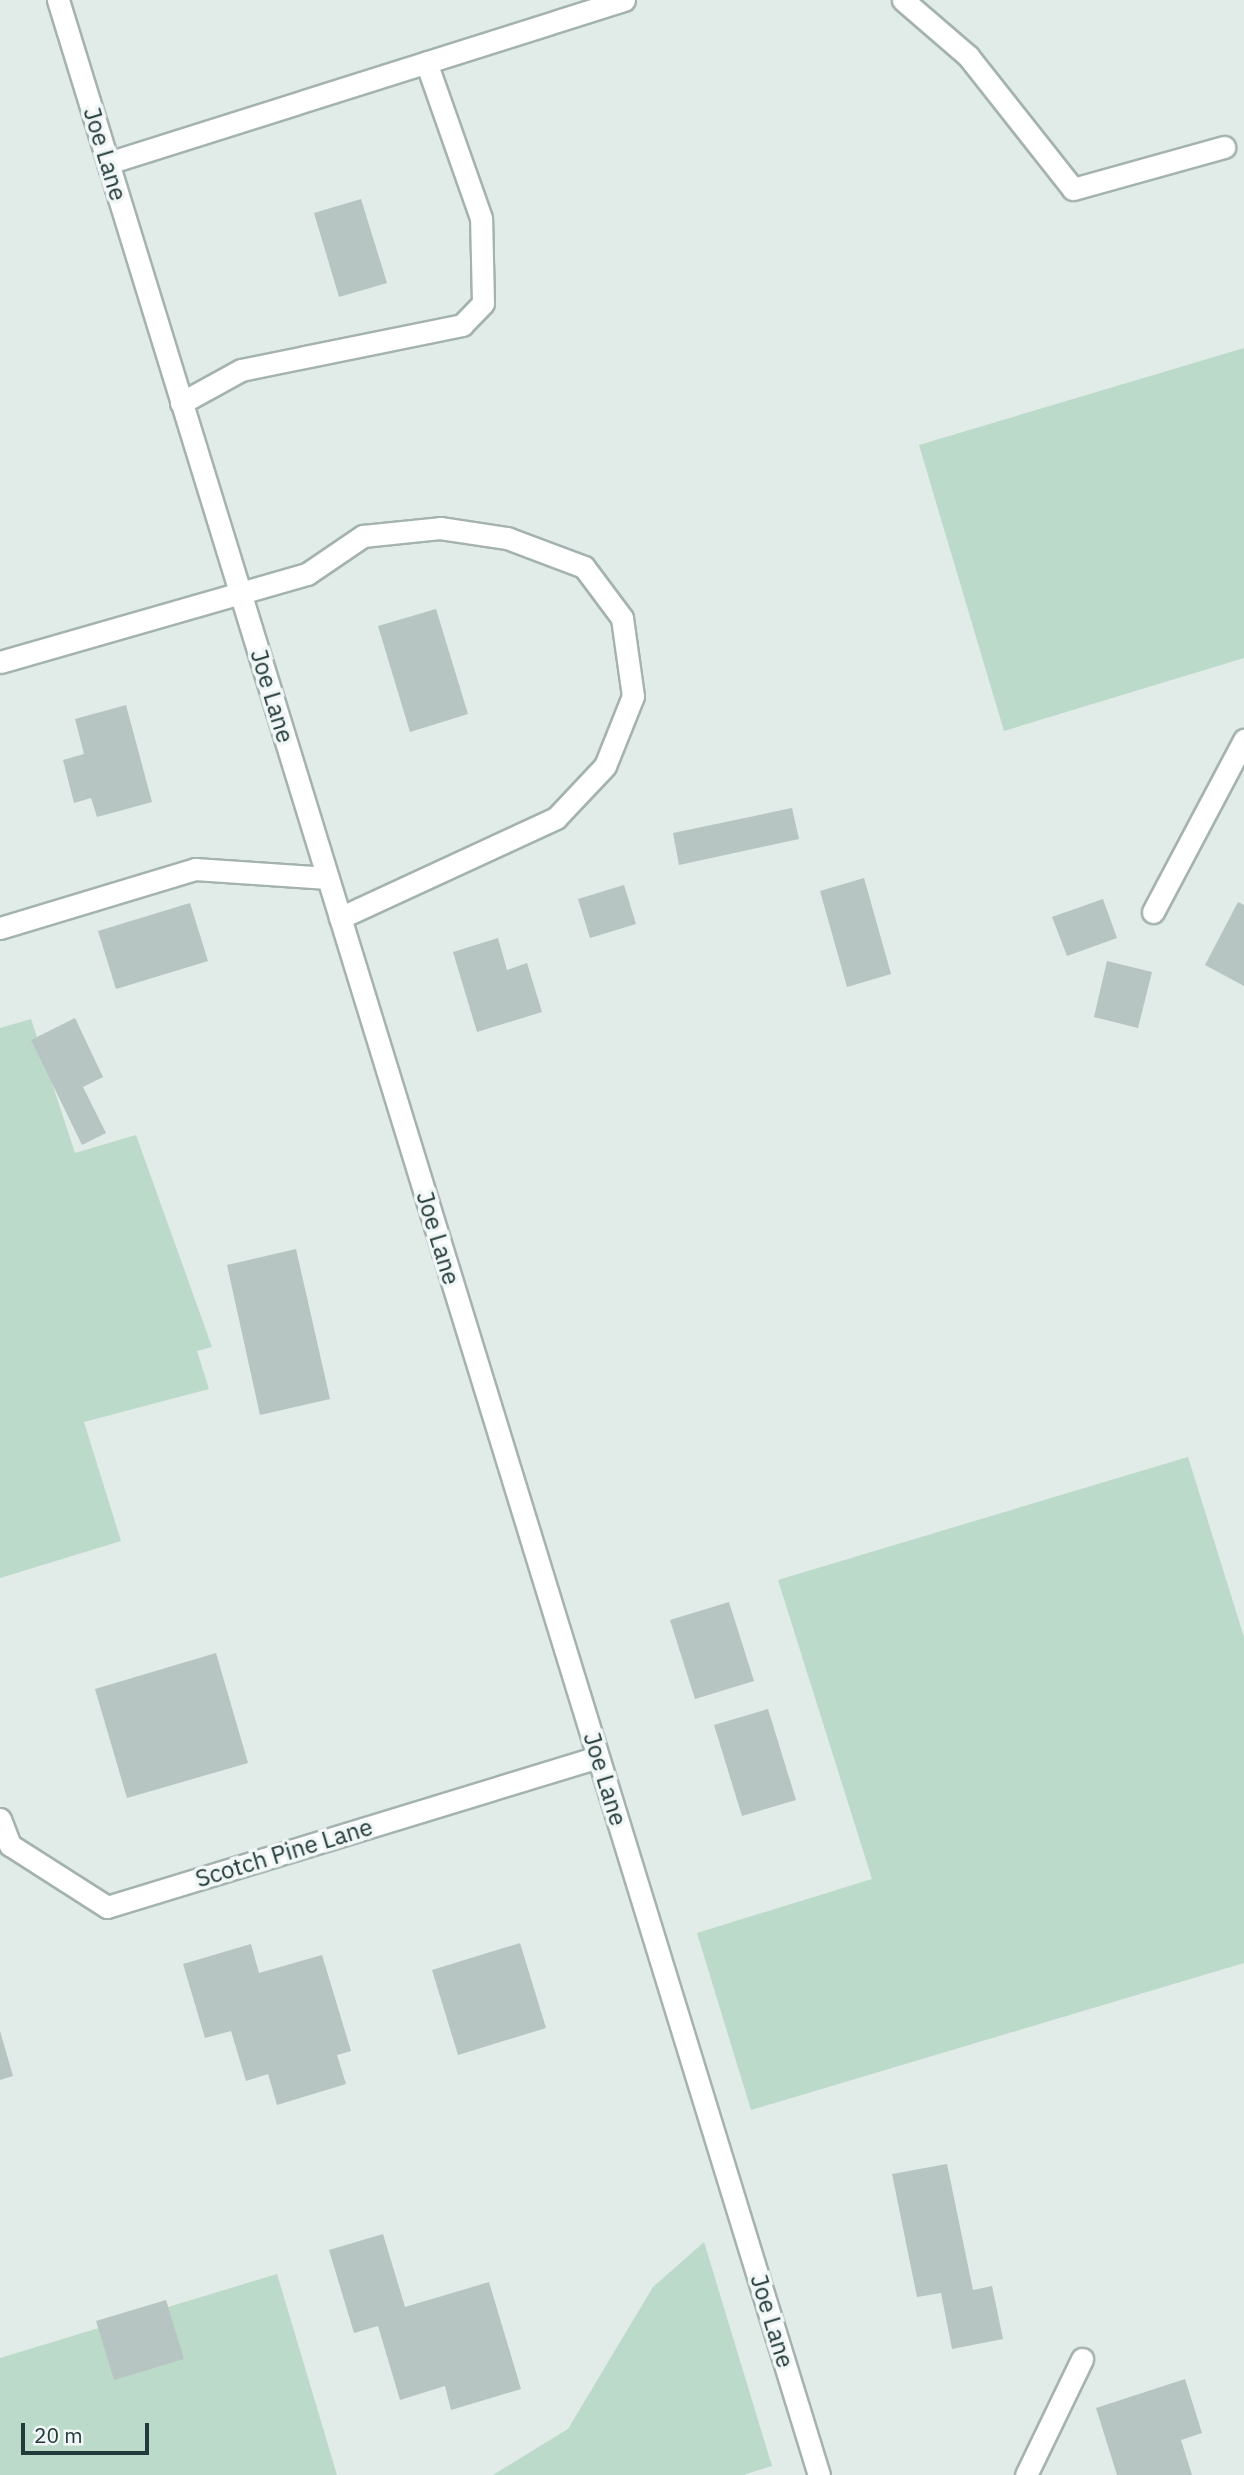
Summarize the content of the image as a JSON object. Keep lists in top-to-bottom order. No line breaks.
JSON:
{"streets":{"street":["Joe Lane","Scotch Pine Lane"]},"crossings":[["Joe Lane","Scotch Pine Lane"]],"scale_bar":"20 m"}
